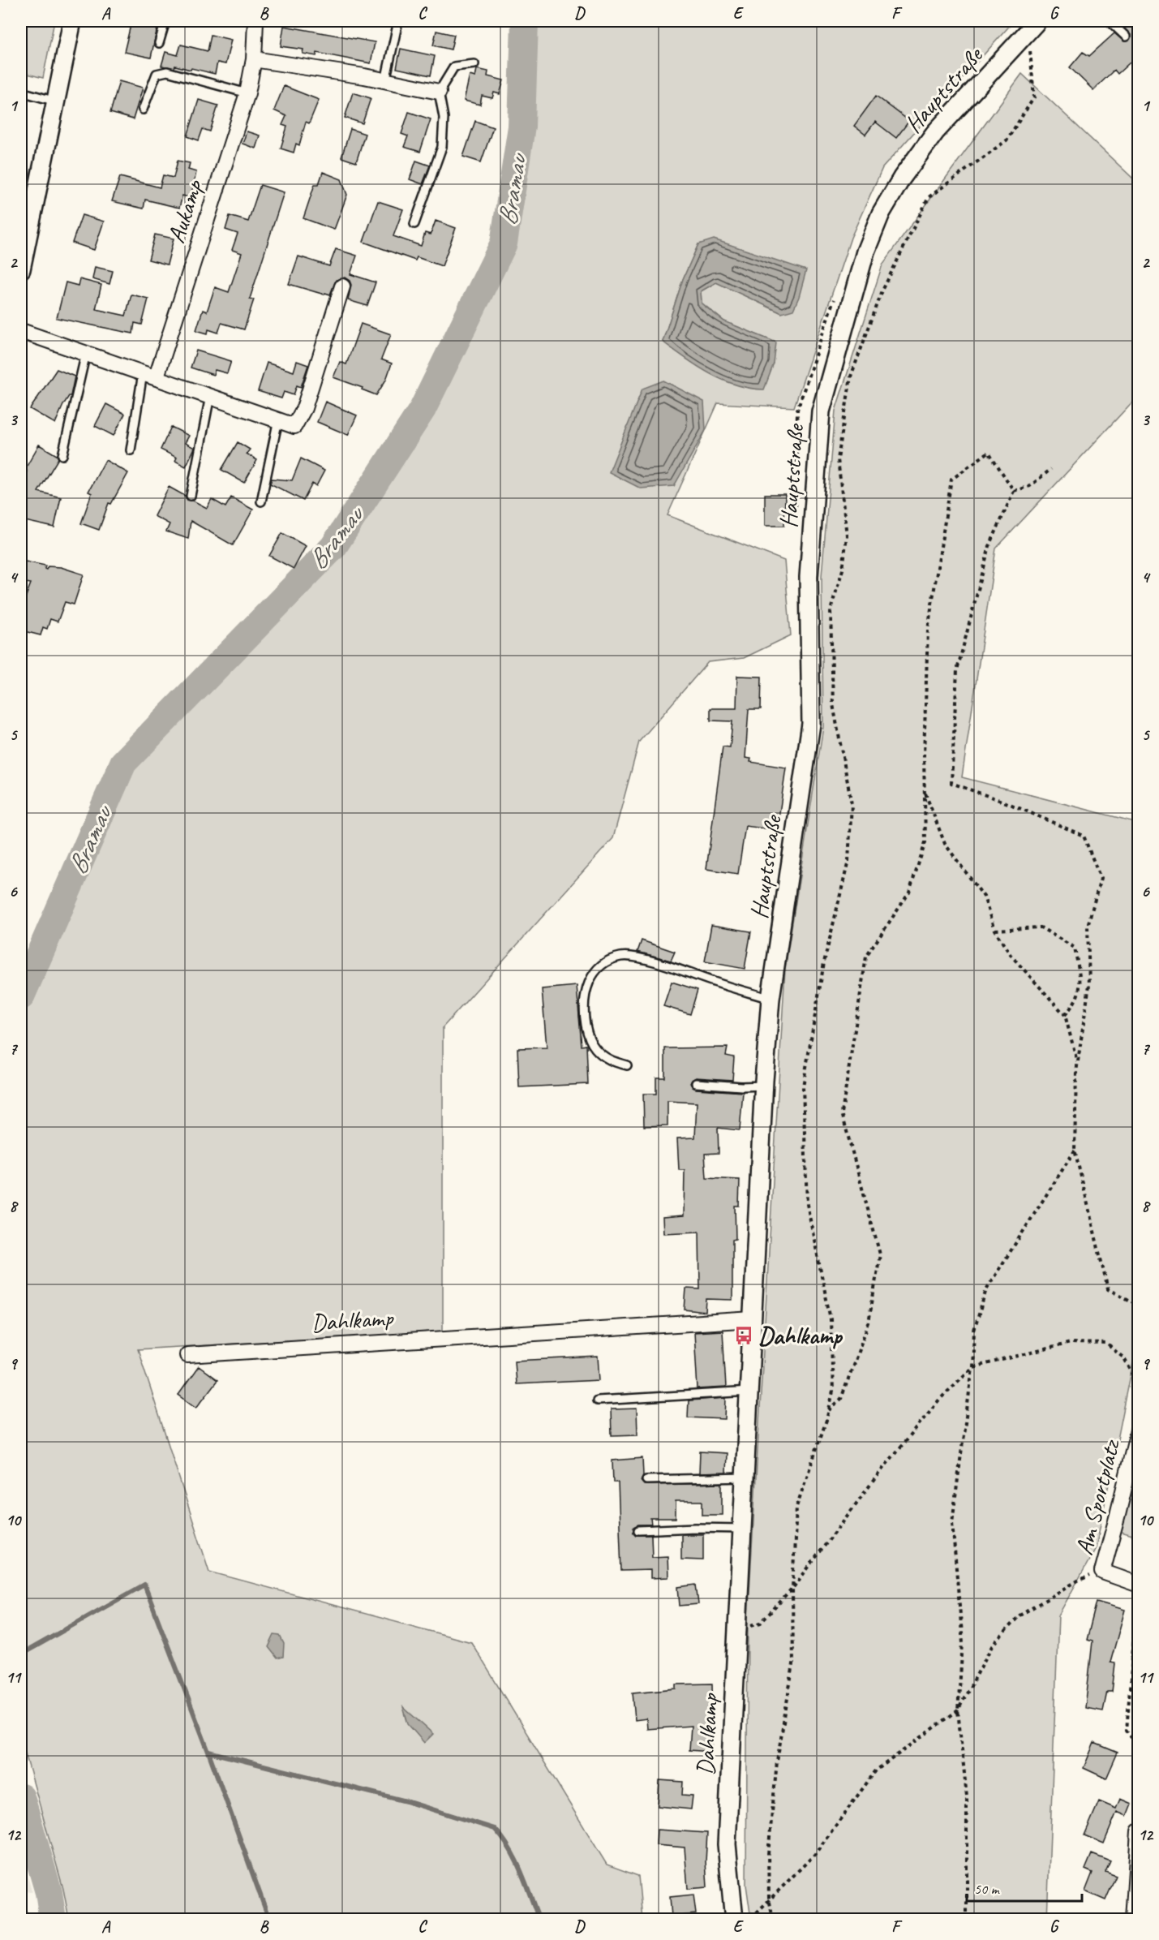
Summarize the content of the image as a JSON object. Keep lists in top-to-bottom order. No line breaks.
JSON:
{"streets":{"street":["Hauptstraße","Aukamp","Dahlkamp","Am Sportplatz"]},"crossings":[["Hauptstraße","Dahlkamp"]],"water":["Bramau"],"places":{"bus stop":["Dahlkamp"]},"scale_bar":"50 m","grid":{"columns":["A","B","C","D","E","F","G"],"rows":["1","2","3","4","5","6","7","8","9","10","11","12"]}}
